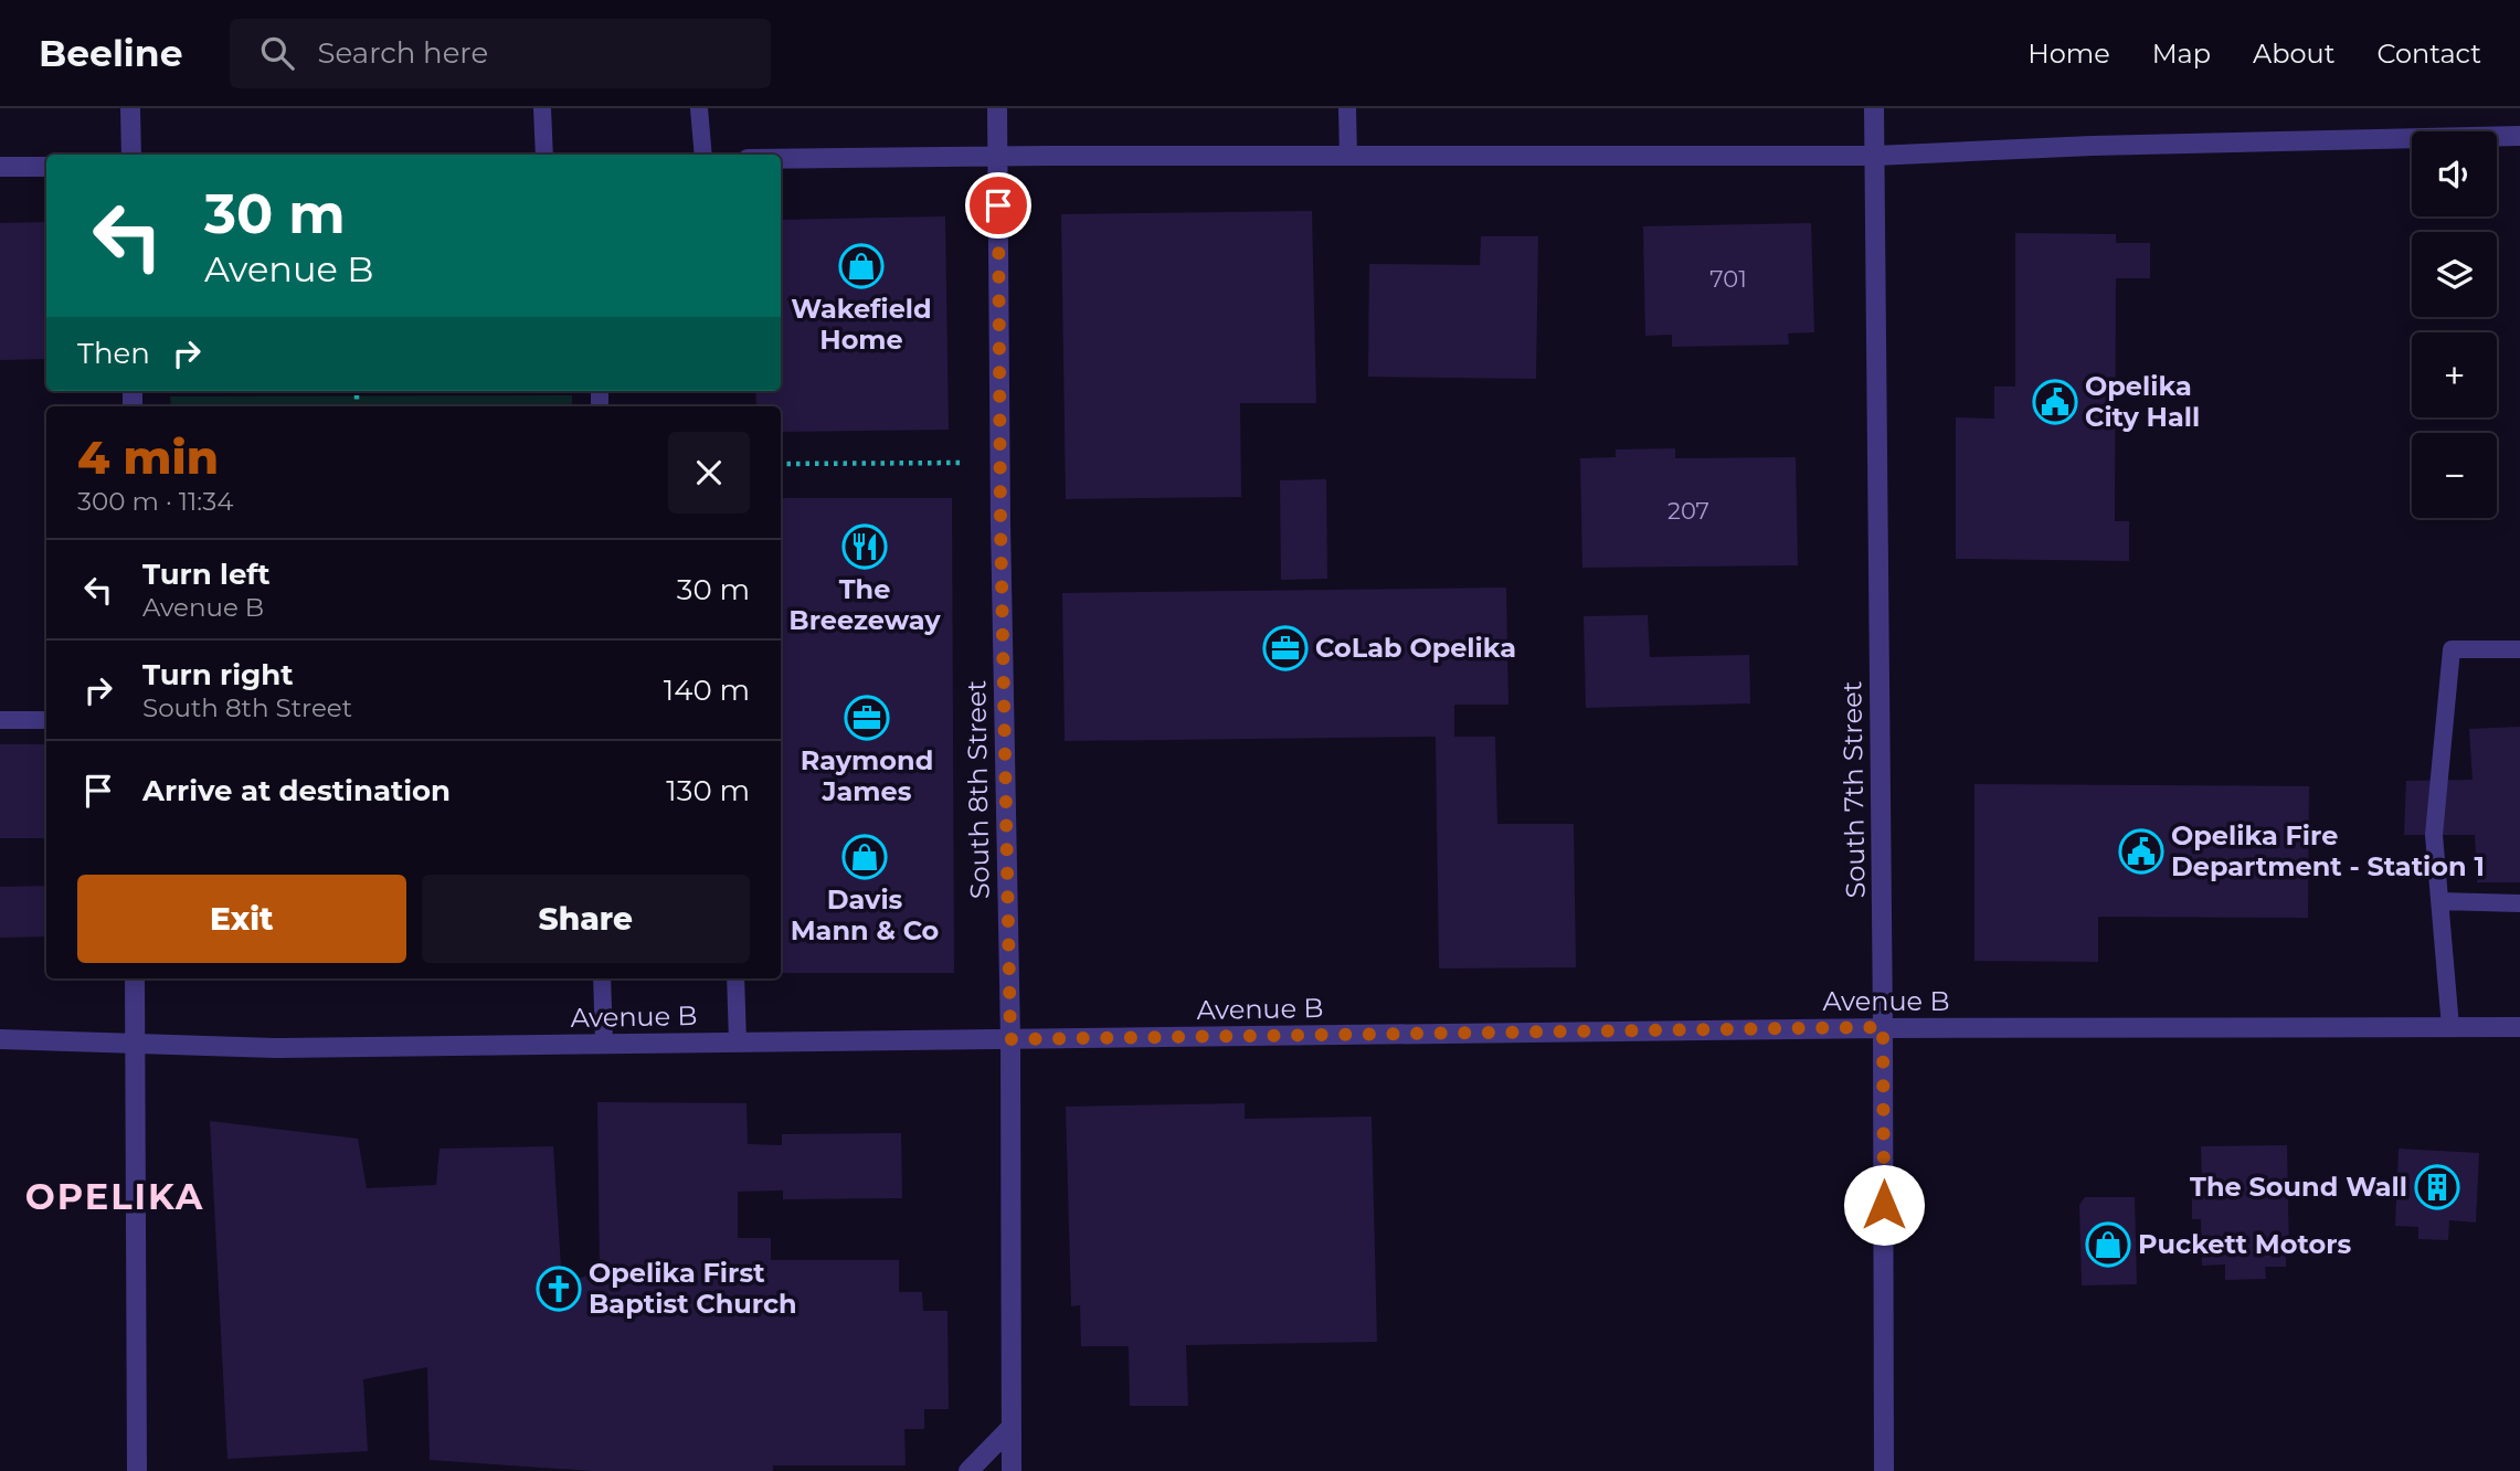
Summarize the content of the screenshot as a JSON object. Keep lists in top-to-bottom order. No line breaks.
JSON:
{"streets":{"street":["South 8th Street","South 7th Street","Avenue B"]},"crossings":[["South 8th Street","Avenue B"],["South 7th Street","Avenue B"]],"districts":["OPELIKA"],"places":{"shop":["Wakefield Home","Davis Mann & Co","Puckett Motors"],"public building":["Opelika City Hall","Opelika Fire Department - Station 1"],"restaurant":["The Breezeway"],"office":["CoLab Opelika","Raymond James"],"building":["The Sound Wall"],"church":["Opelika First Baptist Church"]},"house_numbers":["701","207"],"page":{"header":"Beeline","search":"Search here","nav":["Home","Map","About","Contact"],"map_buttons":["+","−"],"turn":["30 m","Avenue B"],"then":"Then","heading":["4 min","300 m · 11:34"],"list":[{"name":"Turn left","note":"Avenue B","value":"30 m"},{"name":"Turn right","note":"South 8th Street","value":"140 m"},{"name":"Arrive at destination","value":"130 m"}],"buttons":["Exit","Share"]}}
